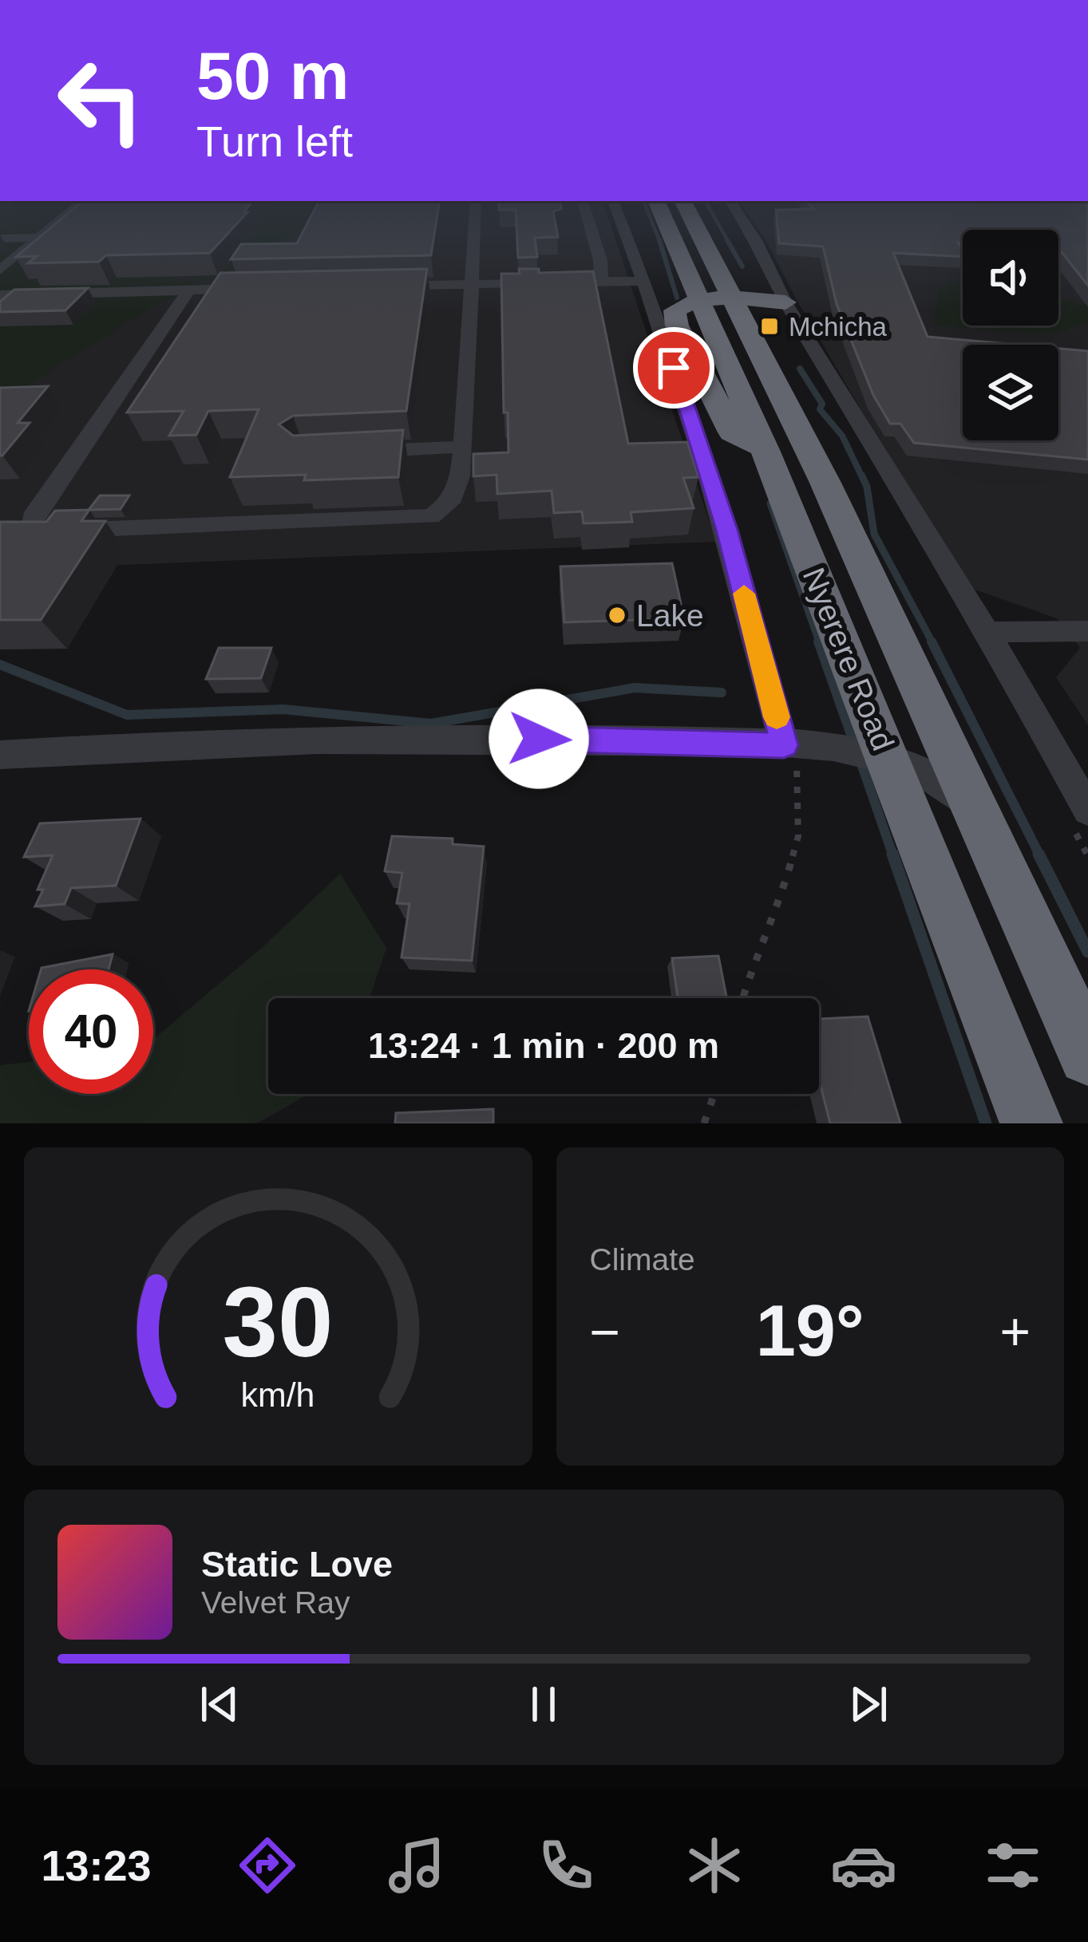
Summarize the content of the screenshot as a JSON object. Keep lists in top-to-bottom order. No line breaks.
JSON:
{"streets":{"highway":["Nyerere Road"]},"places":{"transit":["Mchicha"],"other":["Lake"]},"page":{"turn":["50 m","Turn left"],"limit":"40","trip":"13:24 · 1 min · 200 m","tile":"Climate","heat":["−","19°","+"],"song":["Static Love","Velvet Ray"],"tabs":"13:23","gauge":["30","km/h"]}}
